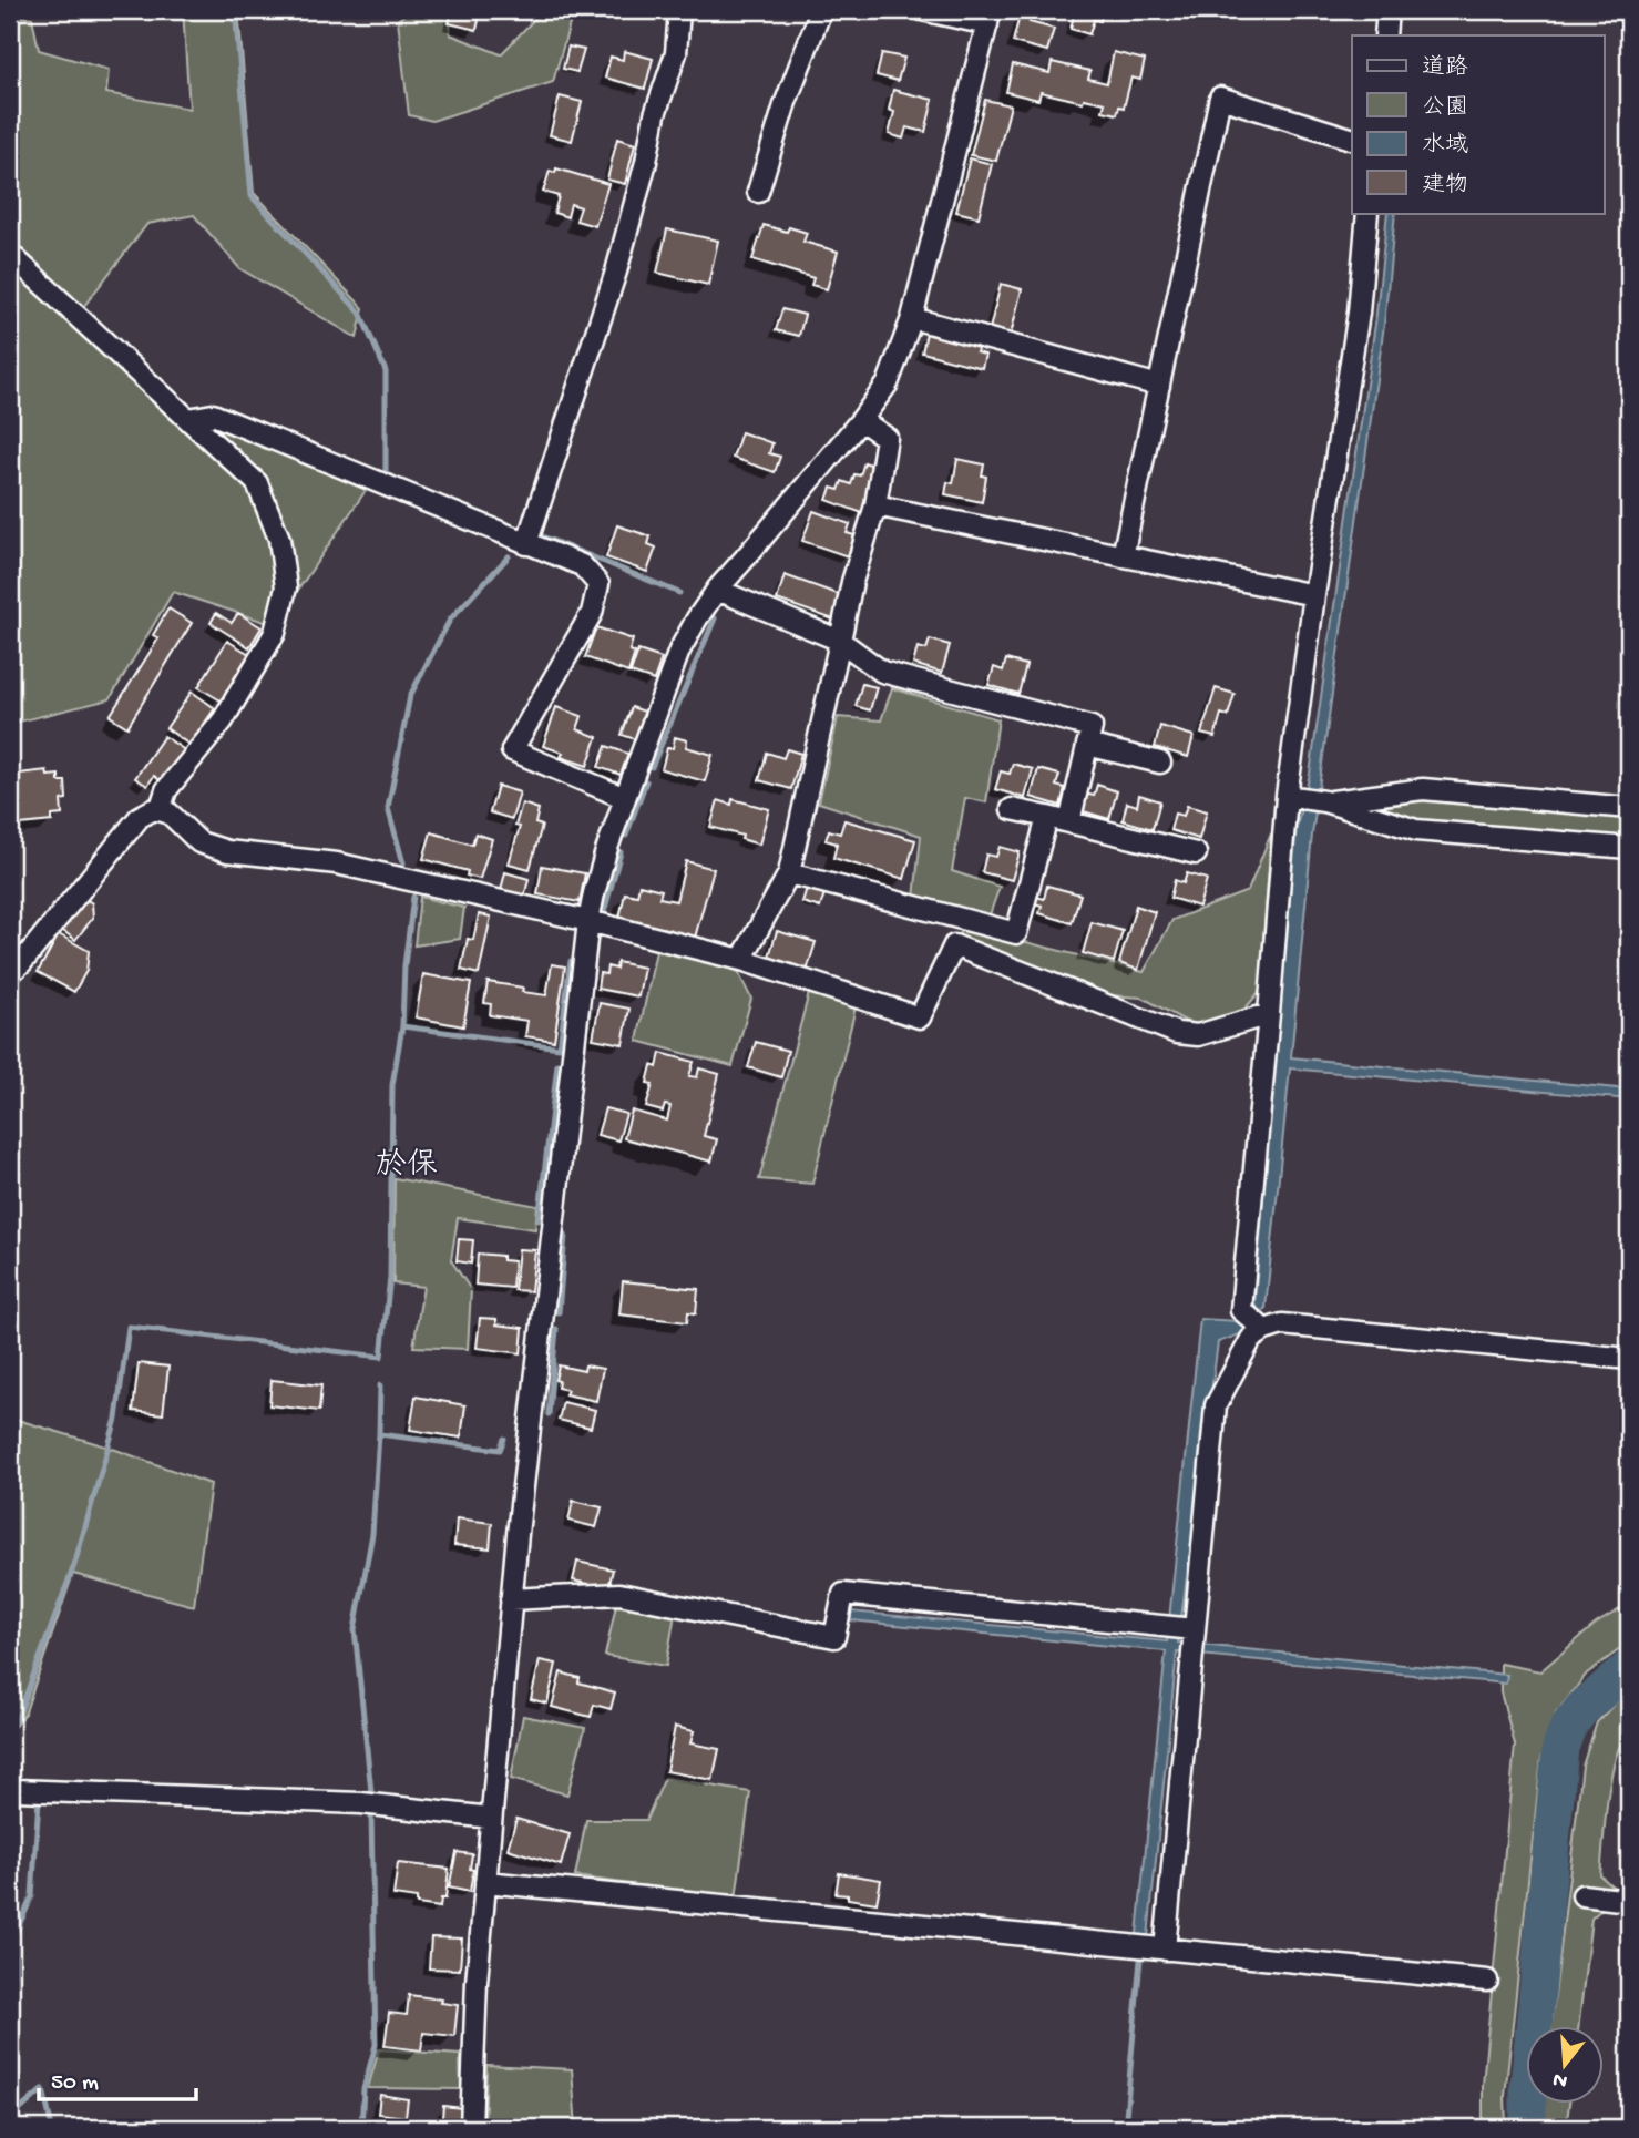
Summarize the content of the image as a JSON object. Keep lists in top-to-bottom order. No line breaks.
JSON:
{"districts":["於保"],"legend":["道路","公園","水域","建物"],"scale_bar":"50 m","north":"bottom"}
